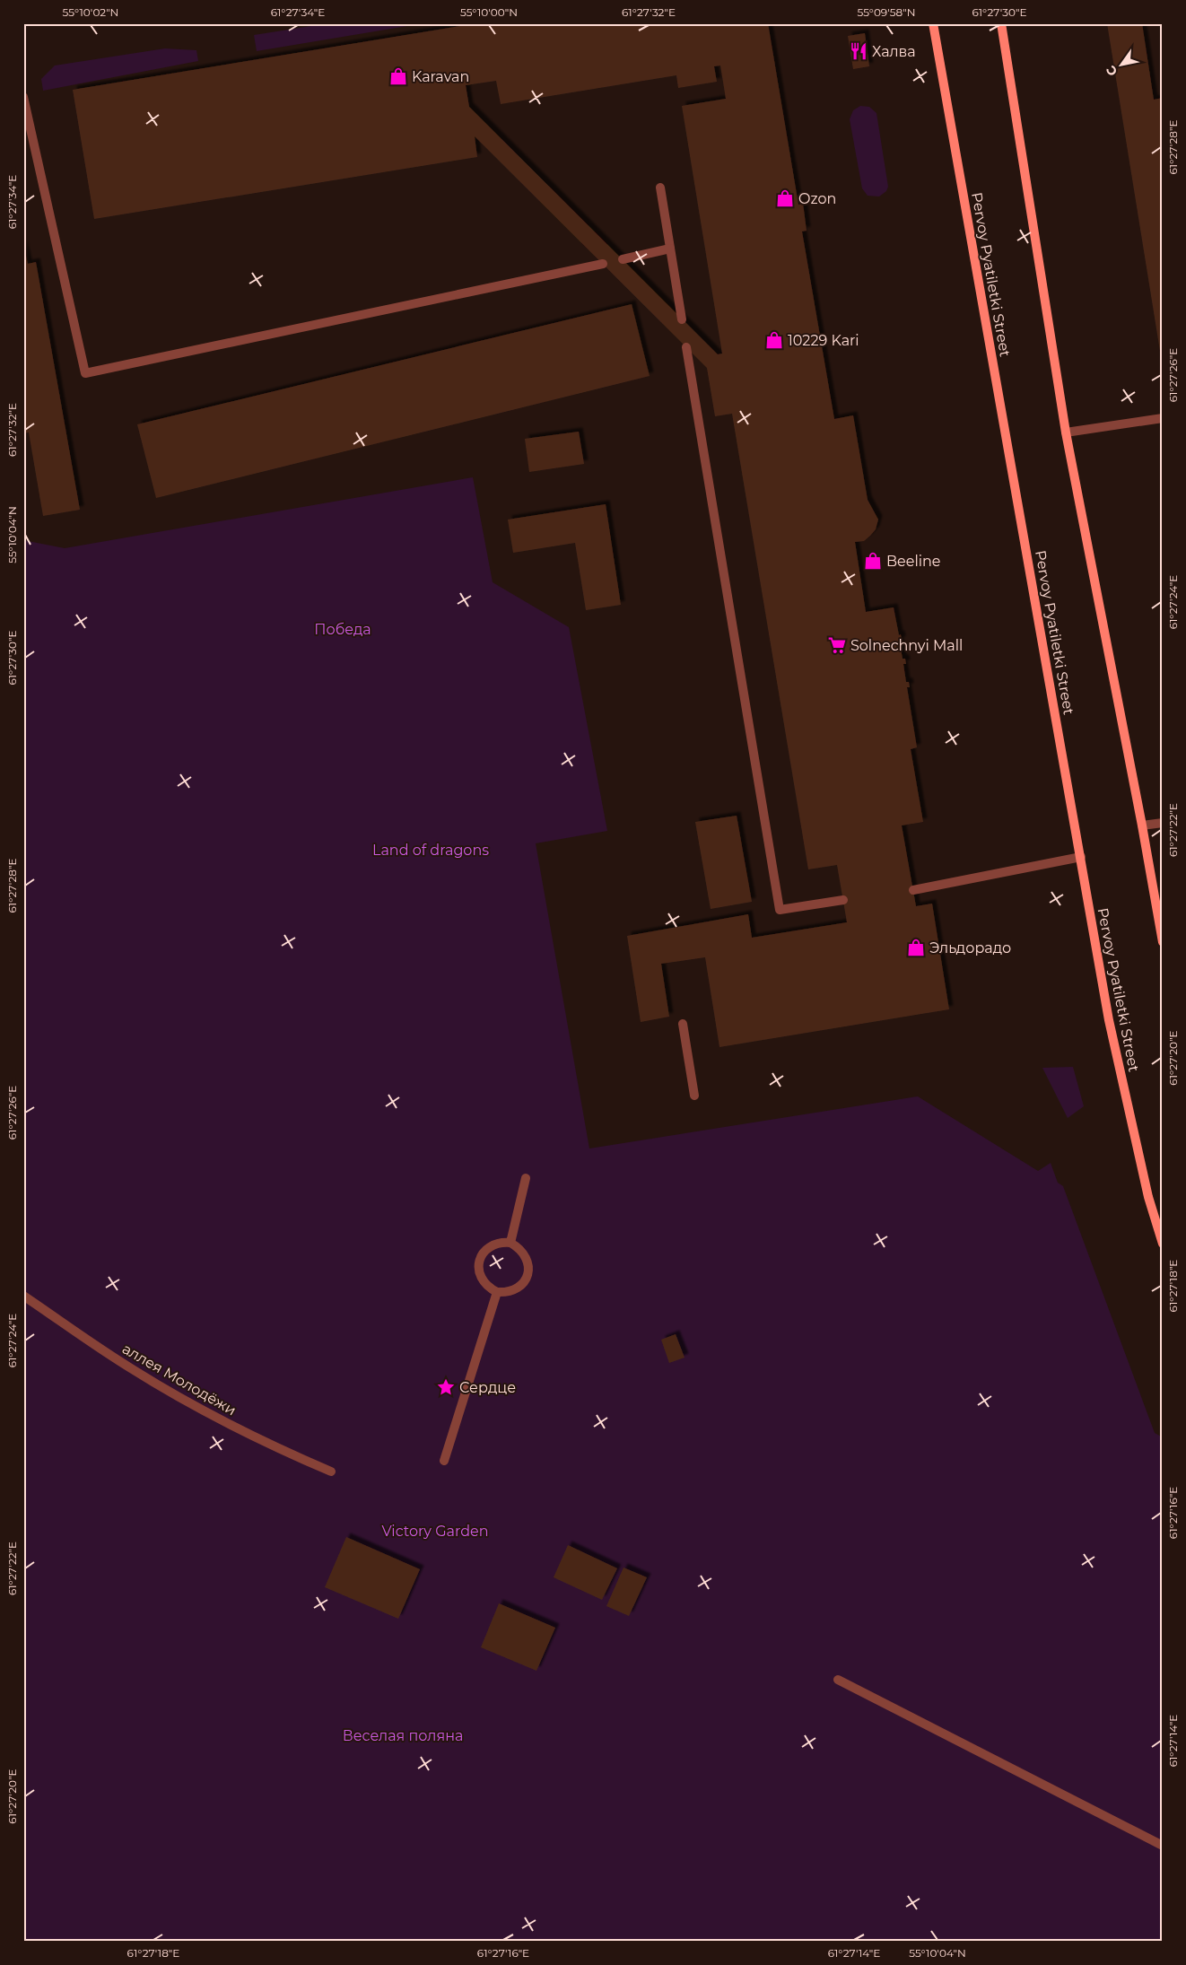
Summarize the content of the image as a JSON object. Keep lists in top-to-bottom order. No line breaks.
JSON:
{"streets":{"main road":["Pervoy Pyatiletki Street"],"street":["аллея Молодёжи"]},"parks":["Победа","Land of dragons","Victory Garden","Веселая поляна"],"places":{"restaurant":["Халва"],"shop":["Karavan","Ozon","10229 Kari","Beeline","Эльдорадо"],"supermarket":["Solnechnyi Mall"],"place":["Сердце"]},"north":"bottom left","coordinates":["55°10'02\"N","61°27'34\"E","55°10'00\"N","61°27'32\"E","55°09'58\"N","61°27'30\"E","61°27'28\"E","61°27'26\"E","55°10'04\"N","61°27'24\"E","61°27'22\"E","61°27'20\"E","61°27'18\"E","61°27'16\"E","61°27'14\"E"]}
